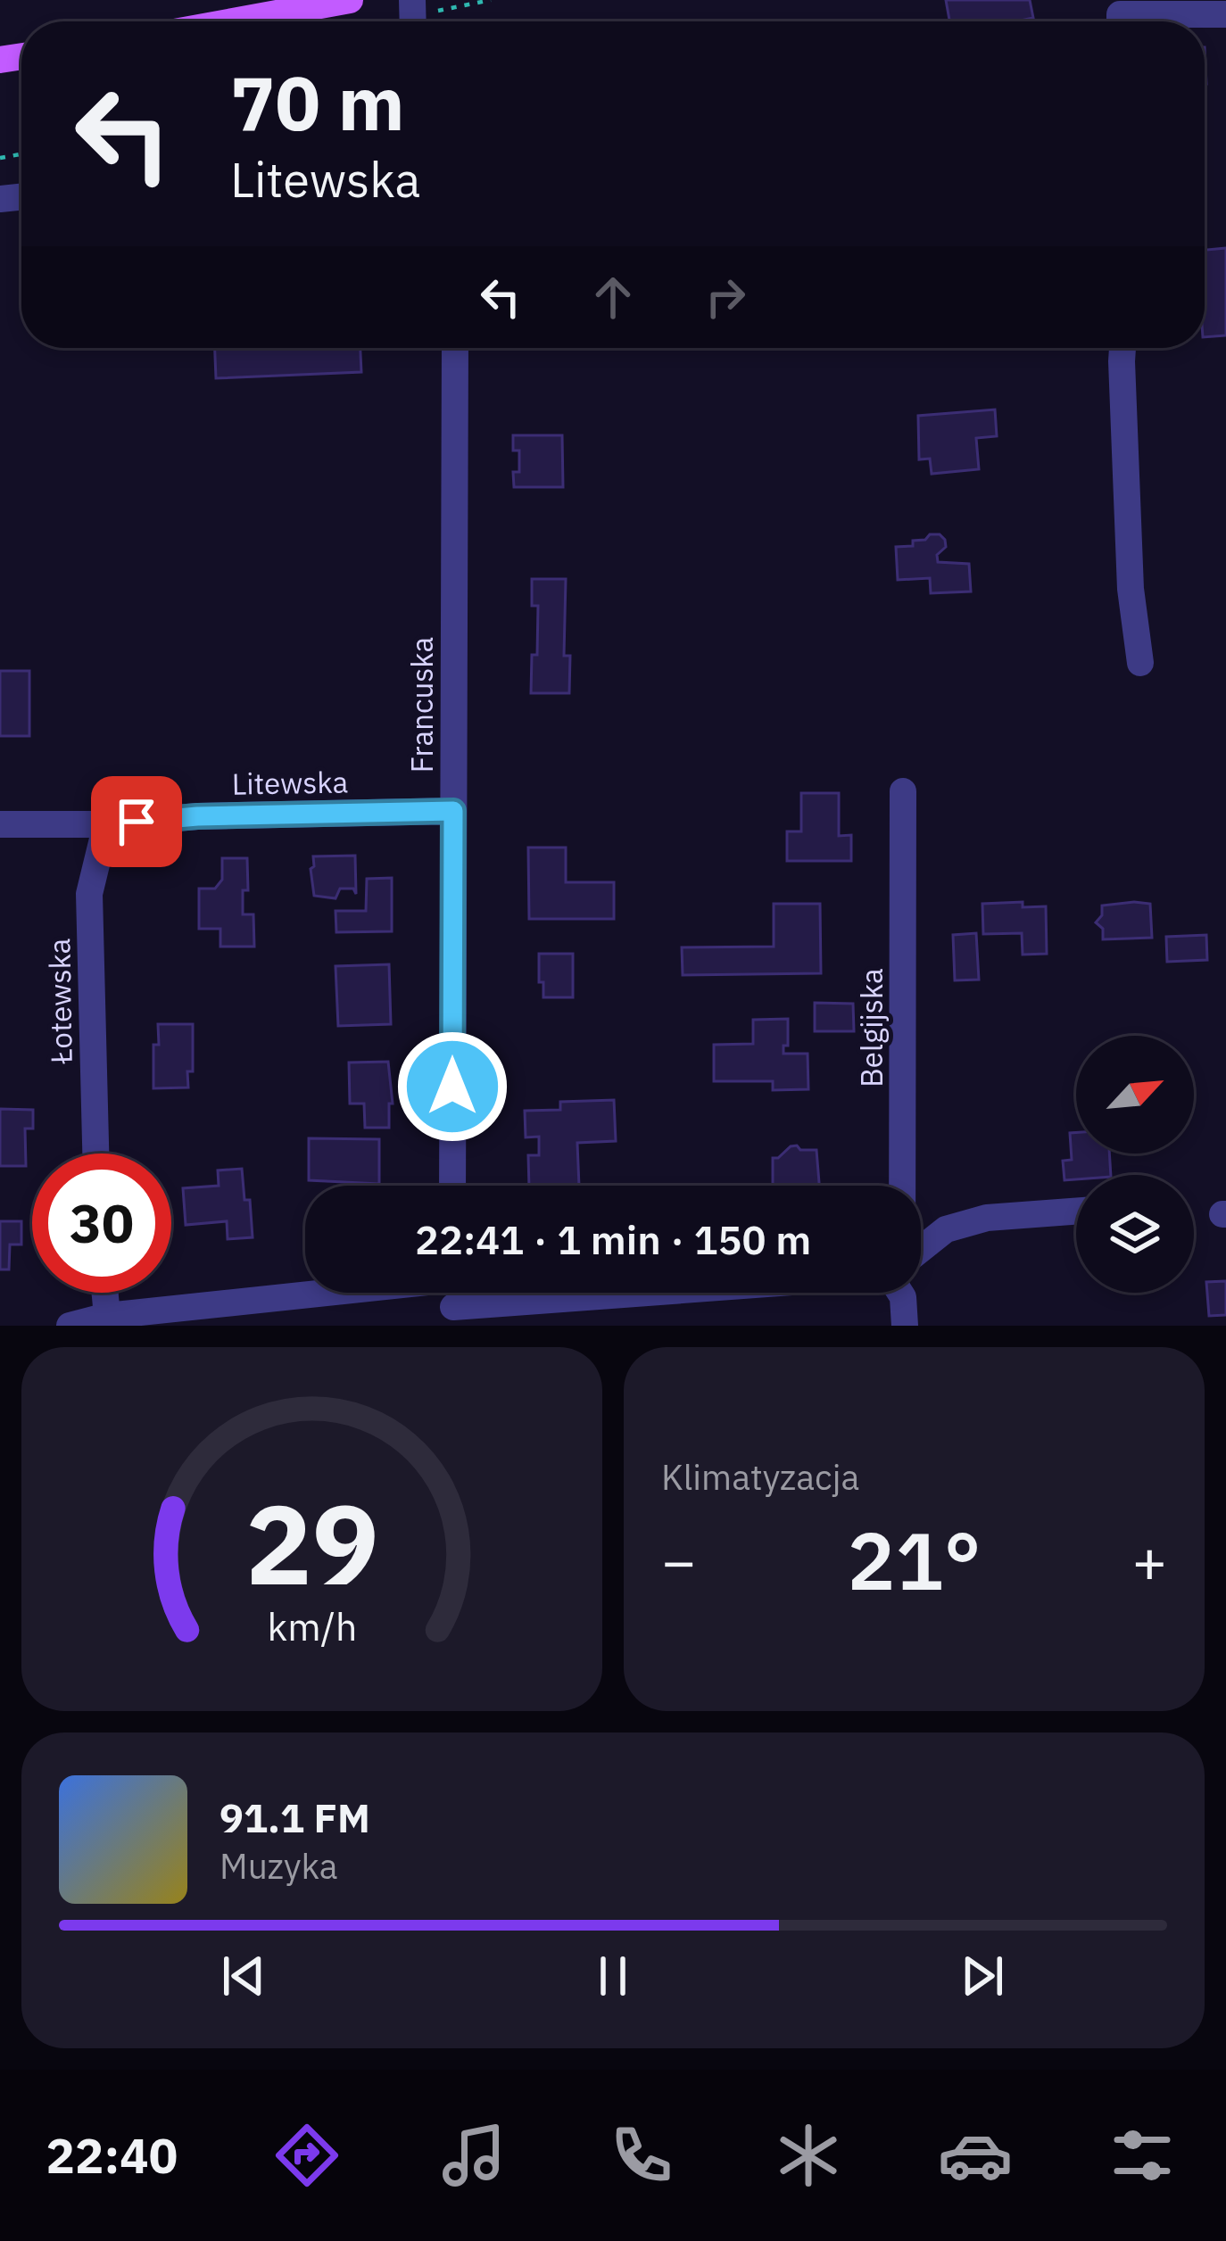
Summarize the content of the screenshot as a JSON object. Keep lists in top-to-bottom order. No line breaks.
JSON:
{"streets":{"street":["Francuska","Litewska","Łotewska","Belgijska"]},"crossings":[["Francuska","Litewska"],["Litewska","Łotewska"]],"north":"top right","page":{"turn":["70 m","Litewska"],"limit":"30","trip":"22:41 · 1 min · 150 m","tile":"Klimatyzacja","heat":["−","21°","+"],"song":["91.1 FM","Muzyka"],"tabs":"22:40","gauge":["29","km/h"]}}
